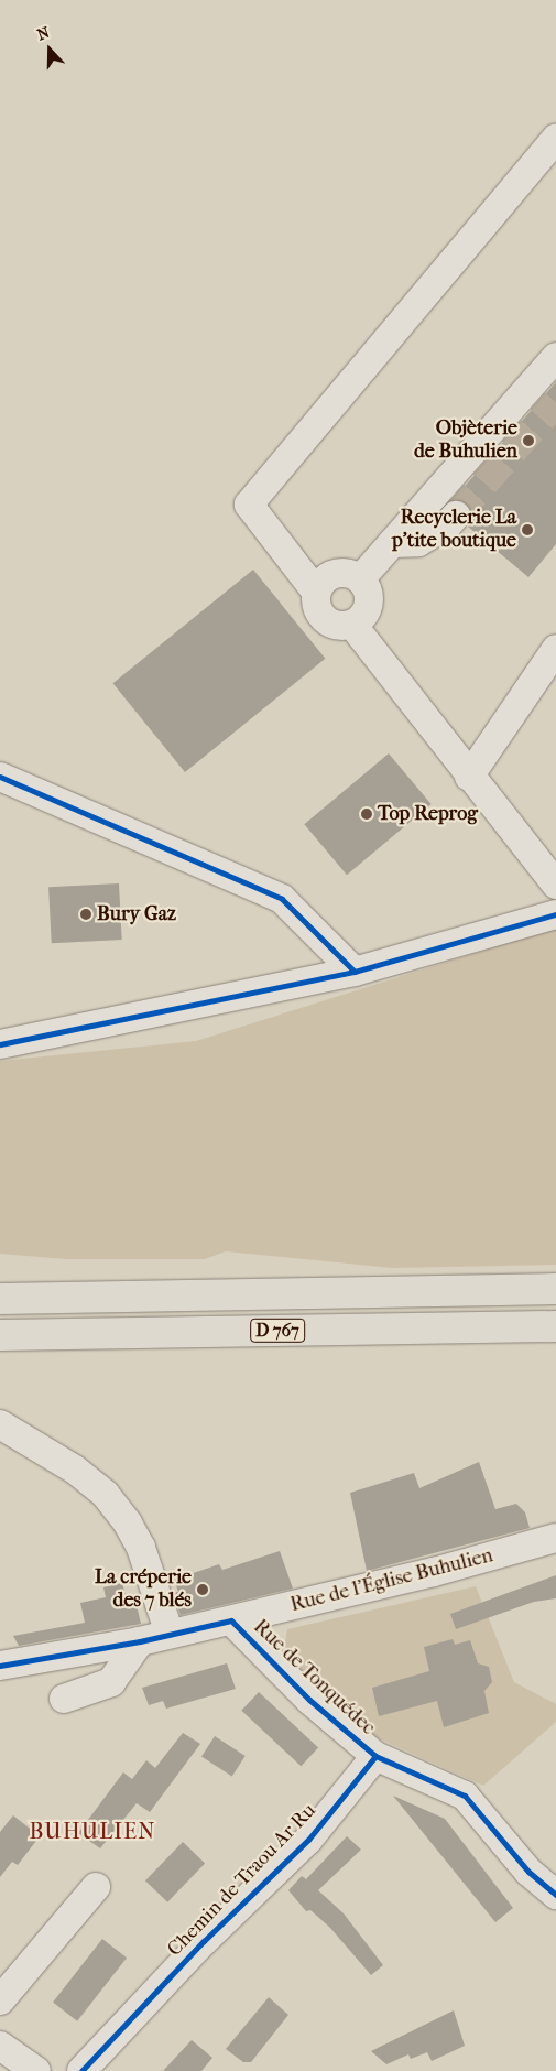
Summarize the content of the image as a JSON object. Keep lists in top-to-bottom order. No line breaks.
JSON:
{"streets":{"highway":["D 767"],"street":["Rue de l'Église Buhulien","Rue de Tonquédec","Chemin de Traou Ar Ru"]},"crossings":[["Rue de l'Église Buhulien","Rue de Tonquédec"],["Rue de Tonquédec","Chemin de Traou Ar Ru"]],"districts":["BUHULIEN"],"places":["Objèterie de Buhulien","Recyclerie La p'tite boutique","Top Reprog","Bury Gaz","La créperie des 7 blés"],"north":"top"}
